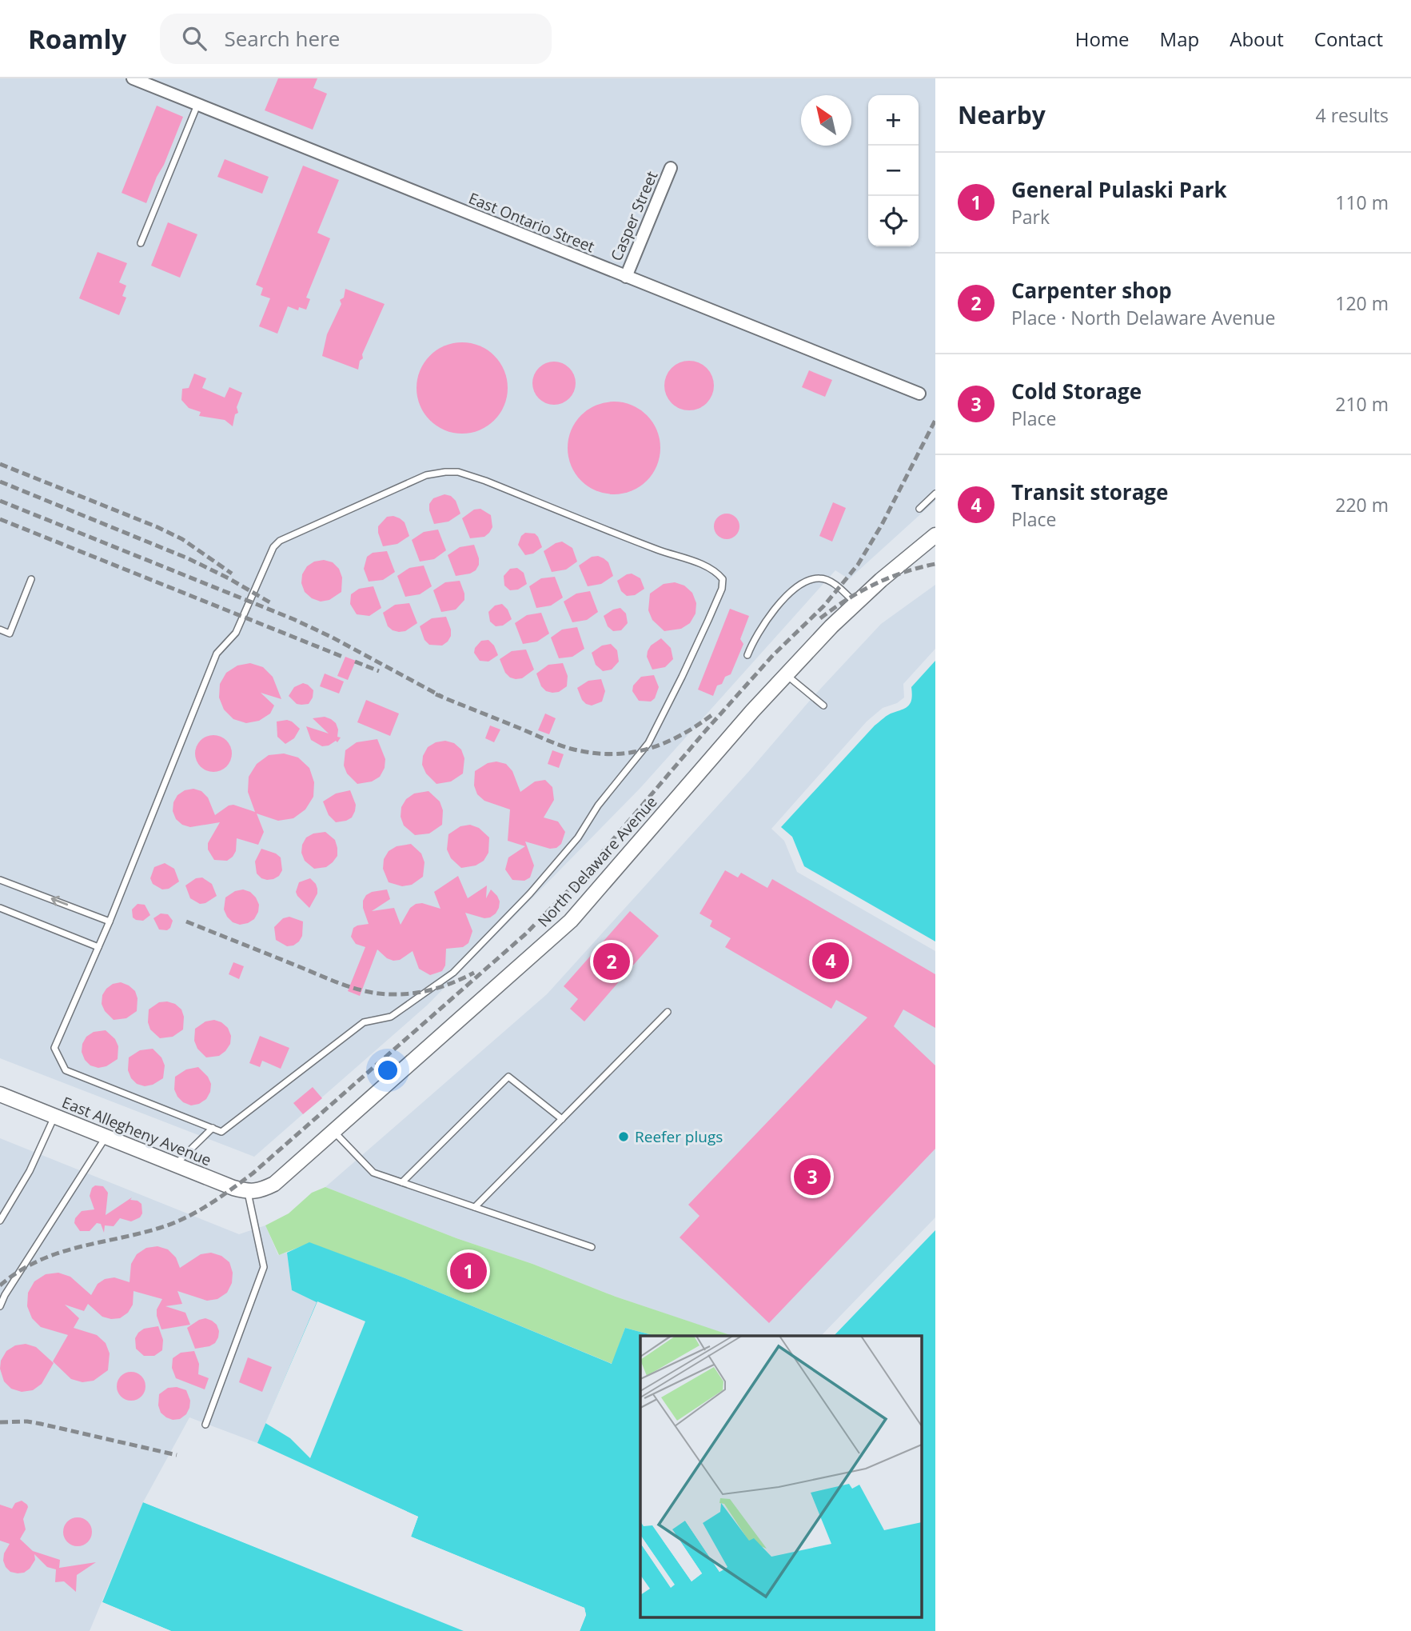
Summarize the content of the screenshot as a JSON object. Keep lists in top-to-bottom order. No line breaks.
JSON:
{"streets":{"street":["Casper Street","East Ontario Street","North Delaware Avenue","East Allegheny Avenue"]},"crossings":[["Casper Street","East Ontario Street"],["North Delaware Avenue","East Allegheny Avenue"]],"places":["Reefer plugs"],"north":"top left","page":{"header":"Roamly","search":"Search here","nav":["Home","Map","About","Contact"],"heading":["Nearby","4 results"],"map_buttons":["+","−"],"list":[{"mark":"1","name":"General Pulaski Park","note":"Park","value":"110 m"},{"mark":"2","name":"Carpenter shop","note":"Place · North Delaware Avenue","value":"120 m"},{"mark":"3","name":"Cold Storage","note":"Place","value":"210 m"},{"mark":"4","name":"Transit storage","note":"Place","value":"220 m"}],"pins":["4","2","3","1"]}}
